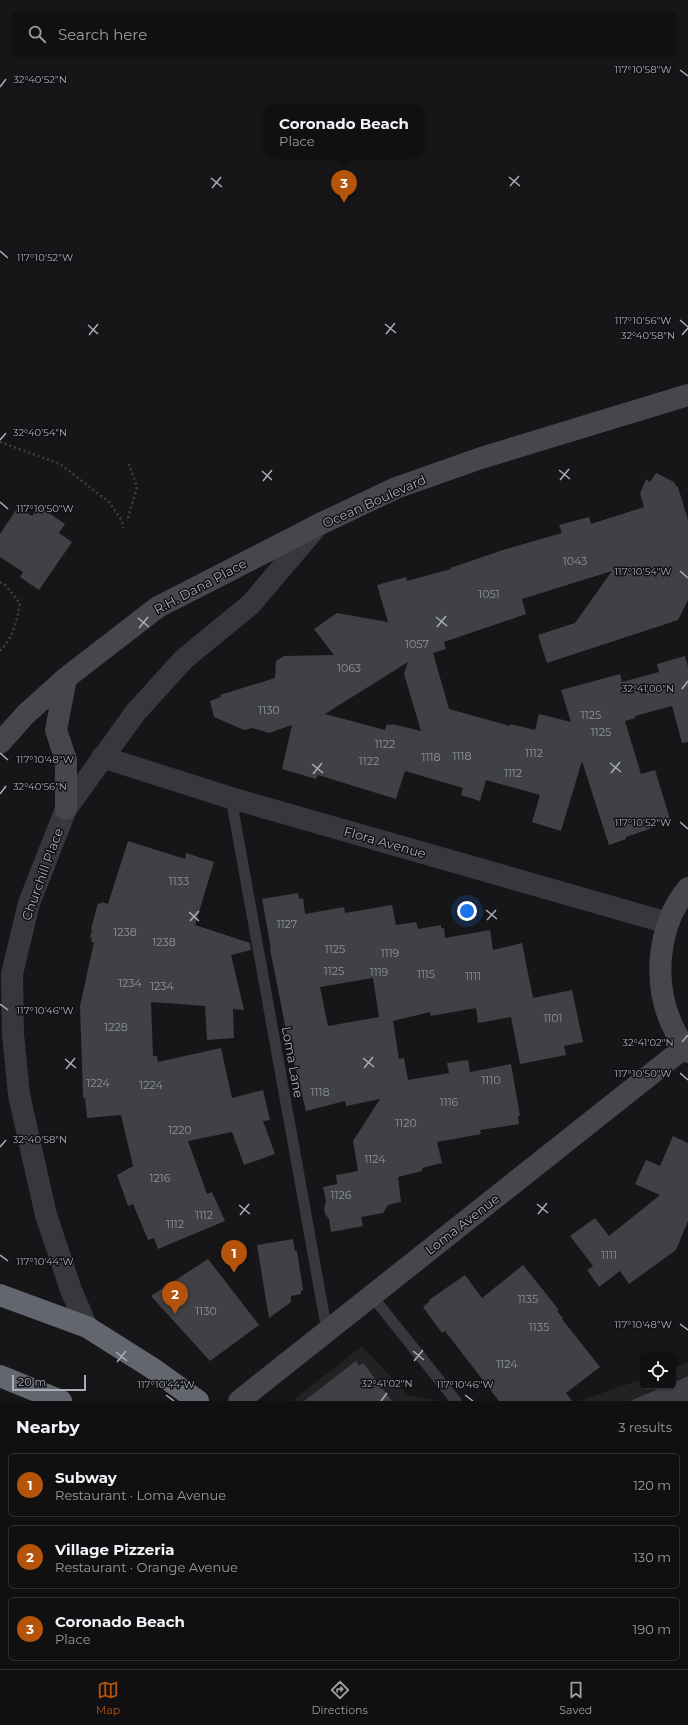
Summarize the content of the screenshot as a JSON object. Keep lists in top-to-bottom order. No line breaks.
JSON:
{"streets":{"main road":["Ocean Boulevard","R.H. Dana Place","Loma Avenue"],"street":["Flora Avenue","Churchill Place"],"lane":["Loma Lane"]},"crossings":[["Ocean Boulevard","R.H. Dana Place"],["Ocean Boulevard","Flora Avenue"],["Ocean Boulevard","Churchill Place"],["Flora Avenue","Churchill Place"],["Flora Avenue","Loma Lane"],["Loma Lane","Loma Avenue"]],"house_numbers":["1043","1051","1057","1063","1130","1125","1125","1122","1112","1118","1118","1122","1112","1133","1127","1238","1238","1125","1119","1125","1119","1115","1111","1234","1234","1101","1228","1110","1224","1224","1118","1116","1120","1220","1124","1216","1126","1112","1112","1111","1135","1130","1135","1124"],"scale_bar":"20 m","page":{"search":"Search here","popup":["Coronado Beach","Place"],"pins":["3","1","2"],"scale":"20 m","heading":["Nearby","3 results"],"list":[{"mark":"1","name":"Subway","note":"Restaurant · Loma Avenue","value":"120 m"},{"mark":"2","name":"Village Pizzeria","note":"Restaurant · Orange Avenue","value":"130 m"},{"mark":"3","name":"Coronado Beach","note":"Place","value":"190 m"}],"nav":["Map","Directions","Saved"]},"coordinates":["117°10'58\"W","32°40'52\"N","117°10'52\"W","117°10'56\"W","32°40'58\"N","32°40'54\"N","117°10'50\"W","117°10'54\"W","32°41'00\"N","117°10'48\"W","32°40'56\"N","117°10'46\"W","32°41'02\"N","117°10'44\"W"]}
